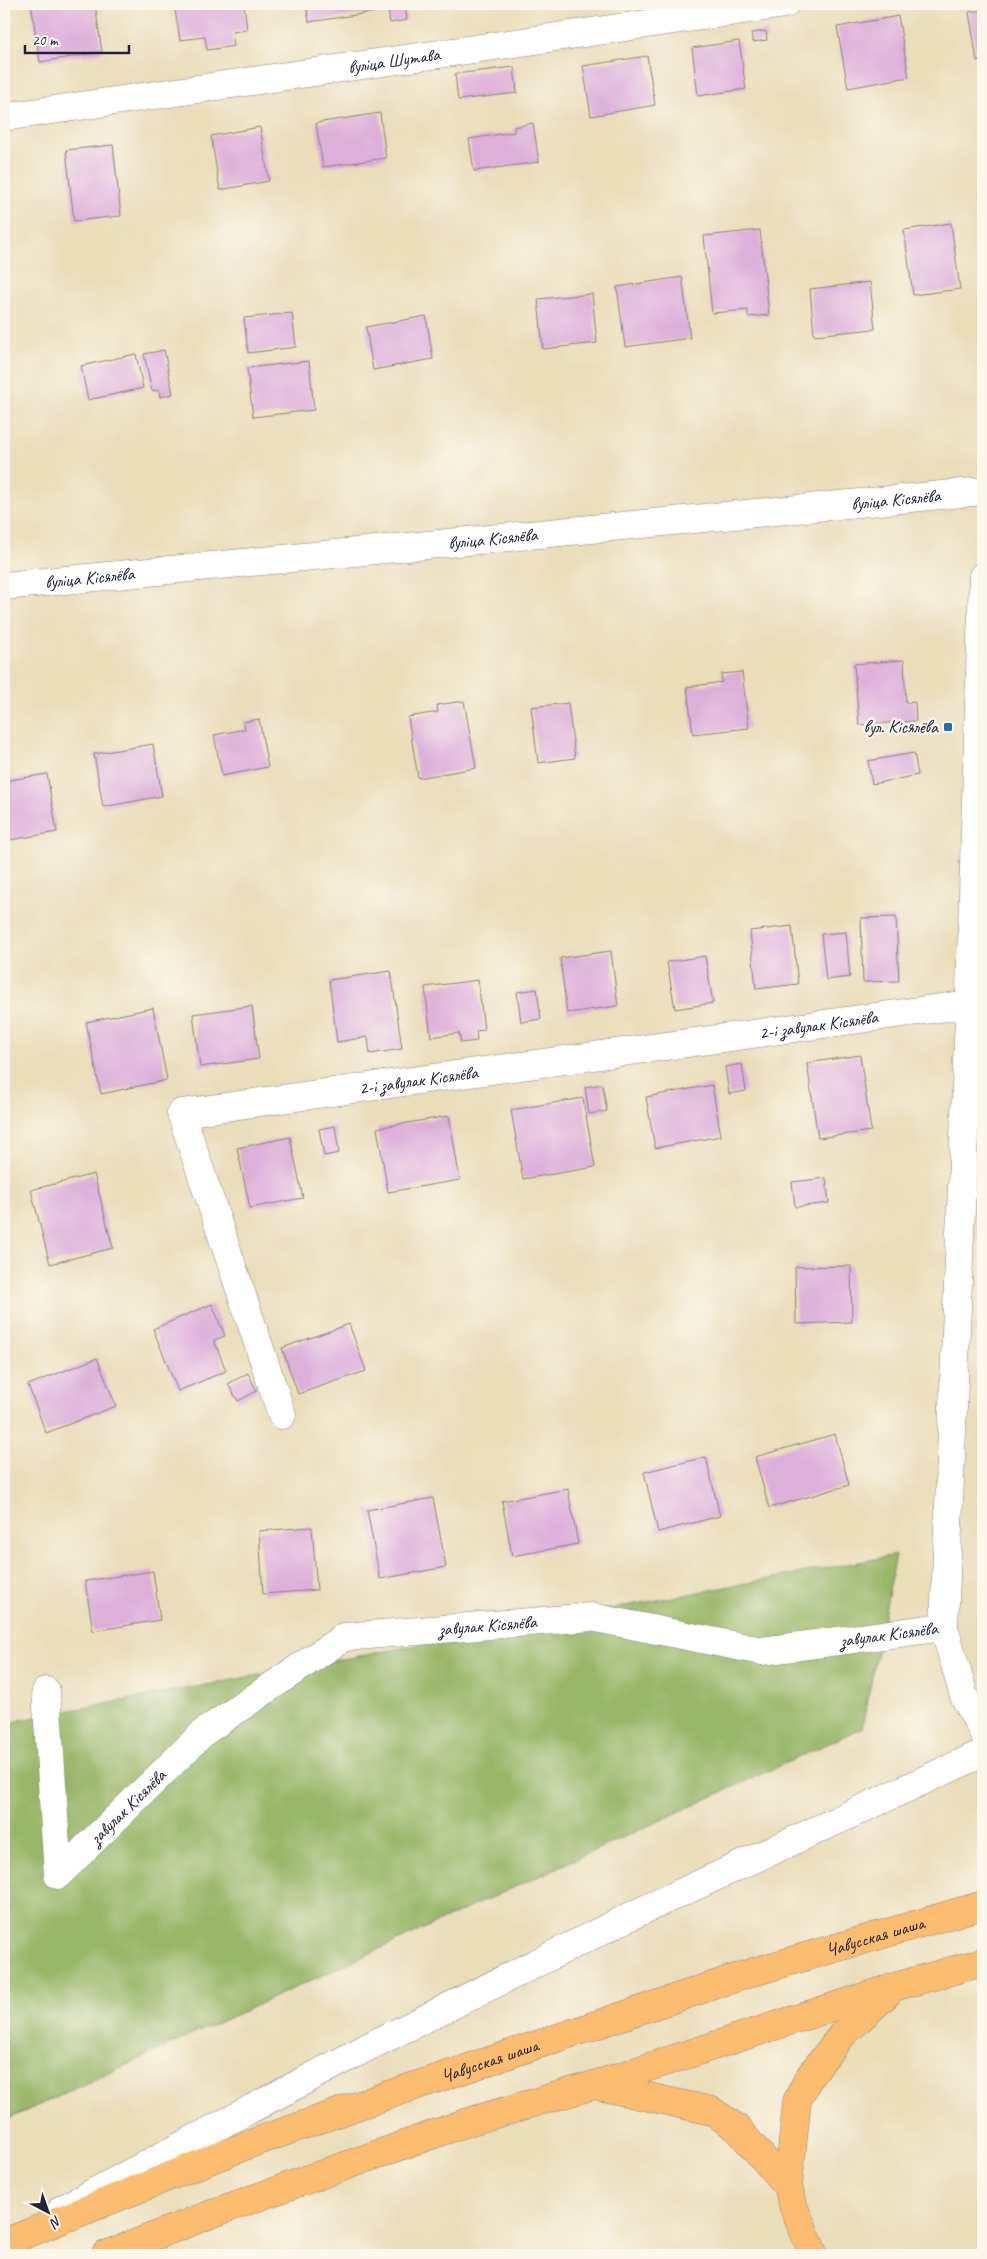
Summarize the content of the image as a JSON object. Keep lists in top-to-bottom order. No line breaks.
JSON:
{"streets":{"main road":["Чавусская шаша"],"street":["вуліца Шутава","вуліца Кісялёва","2-і завулак Кісялёва","завулак Кісялёва"]},"crossings":[["2-і завулак Кісялёва","завулак Кісялёва"]],"places":{"transit":["вул. Кісялёва"]},"scale_bar":"20 m","north":"bottom right"}
